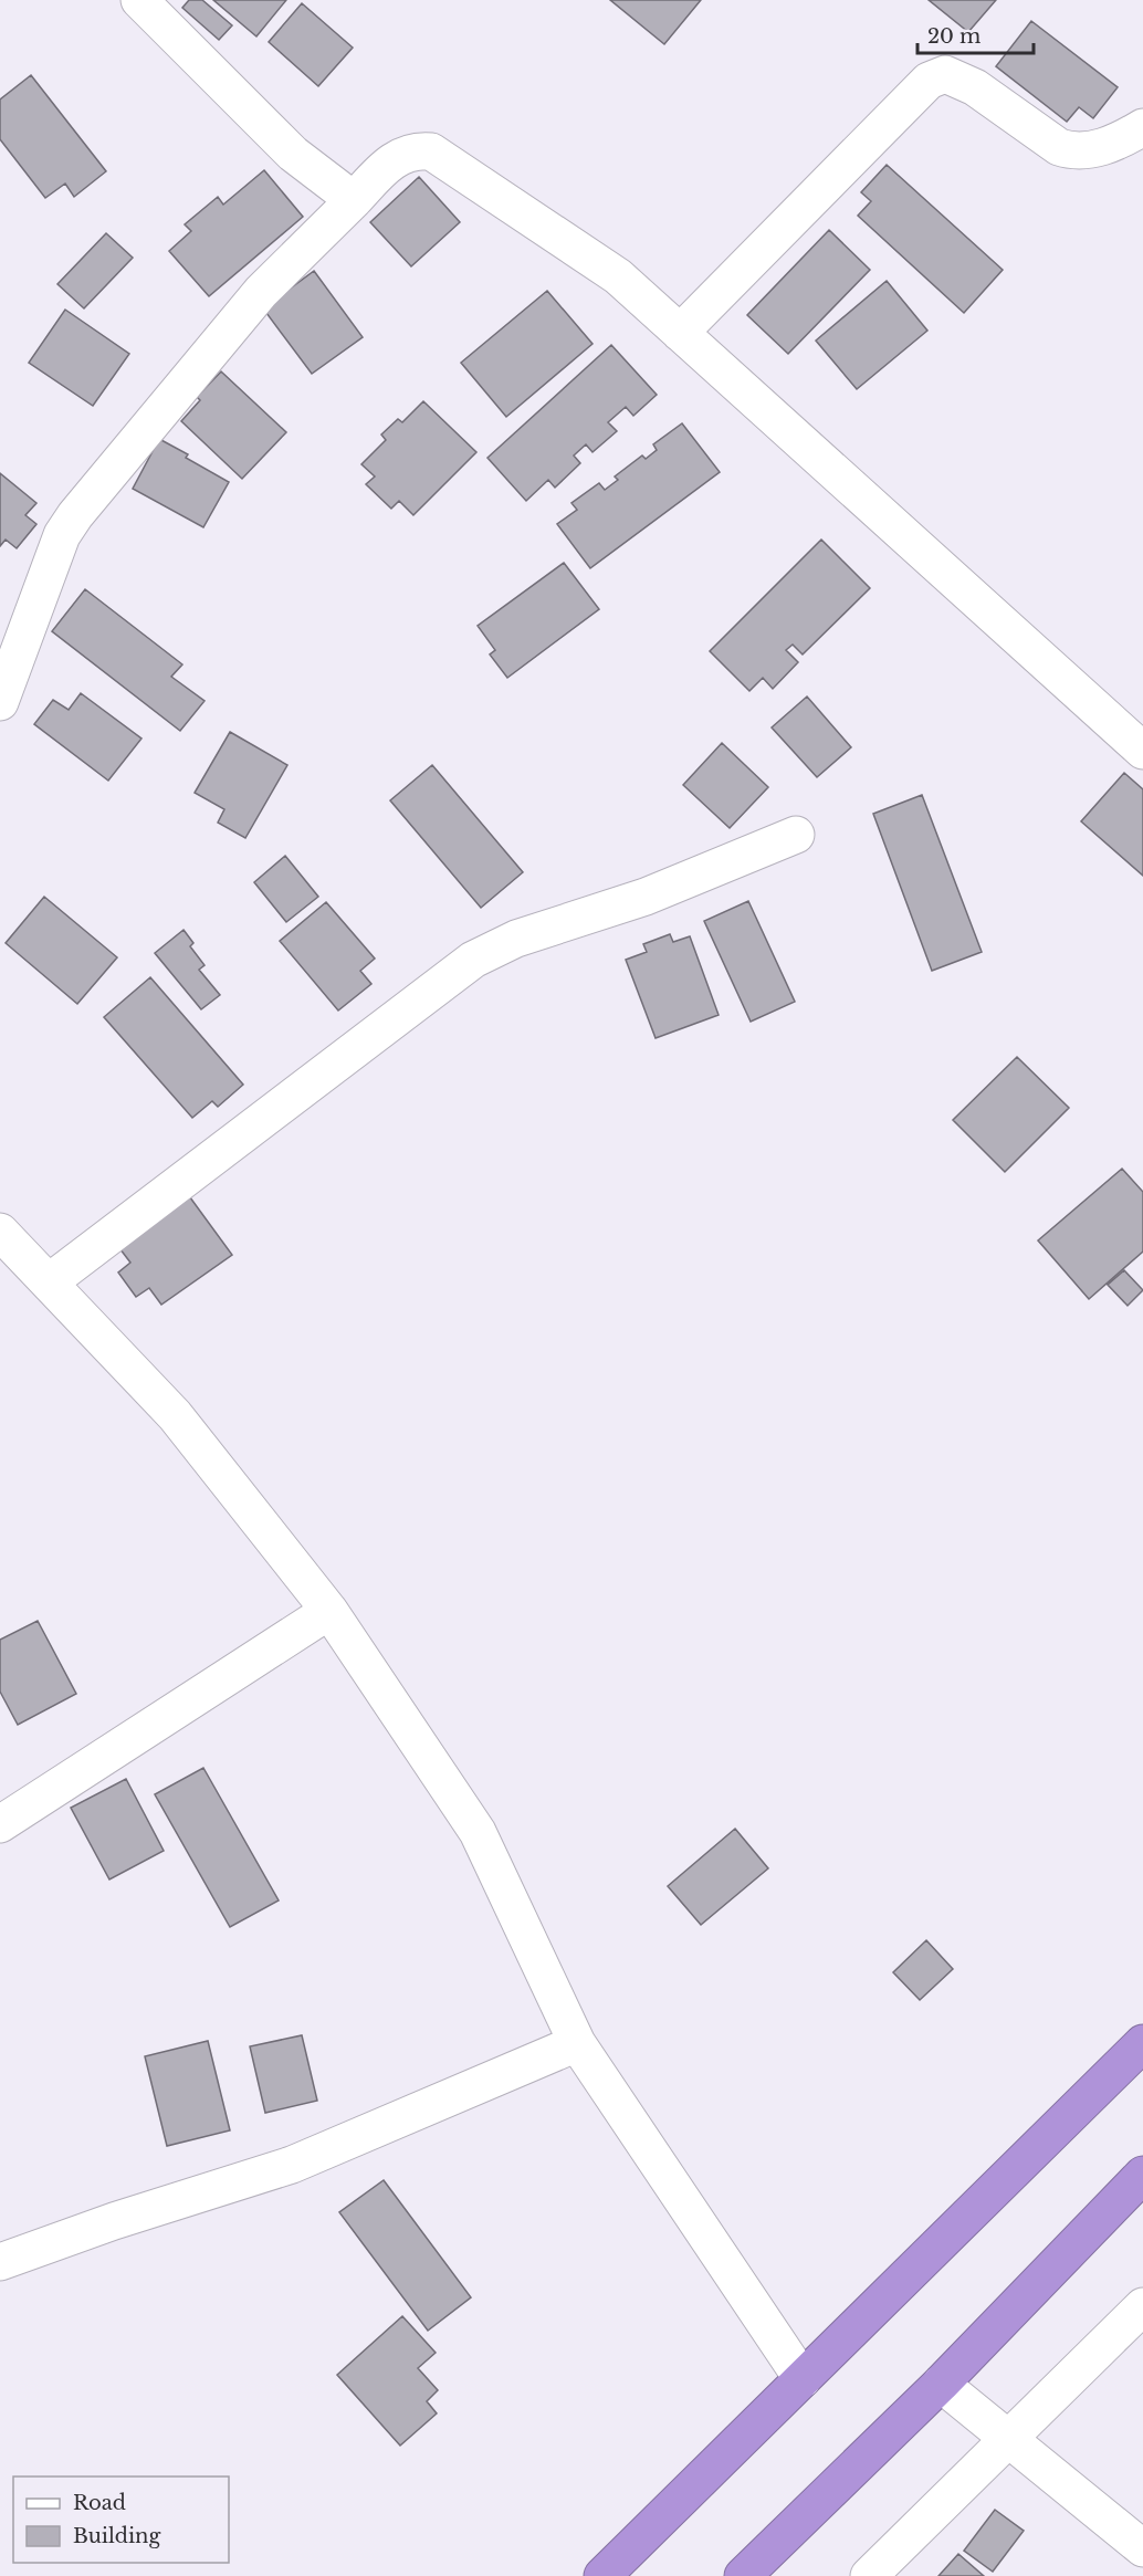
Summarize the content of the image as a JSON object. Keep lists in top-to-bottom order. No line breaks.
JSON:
{"legend":["Road","Building"],"scale_bar":"20 m"}
